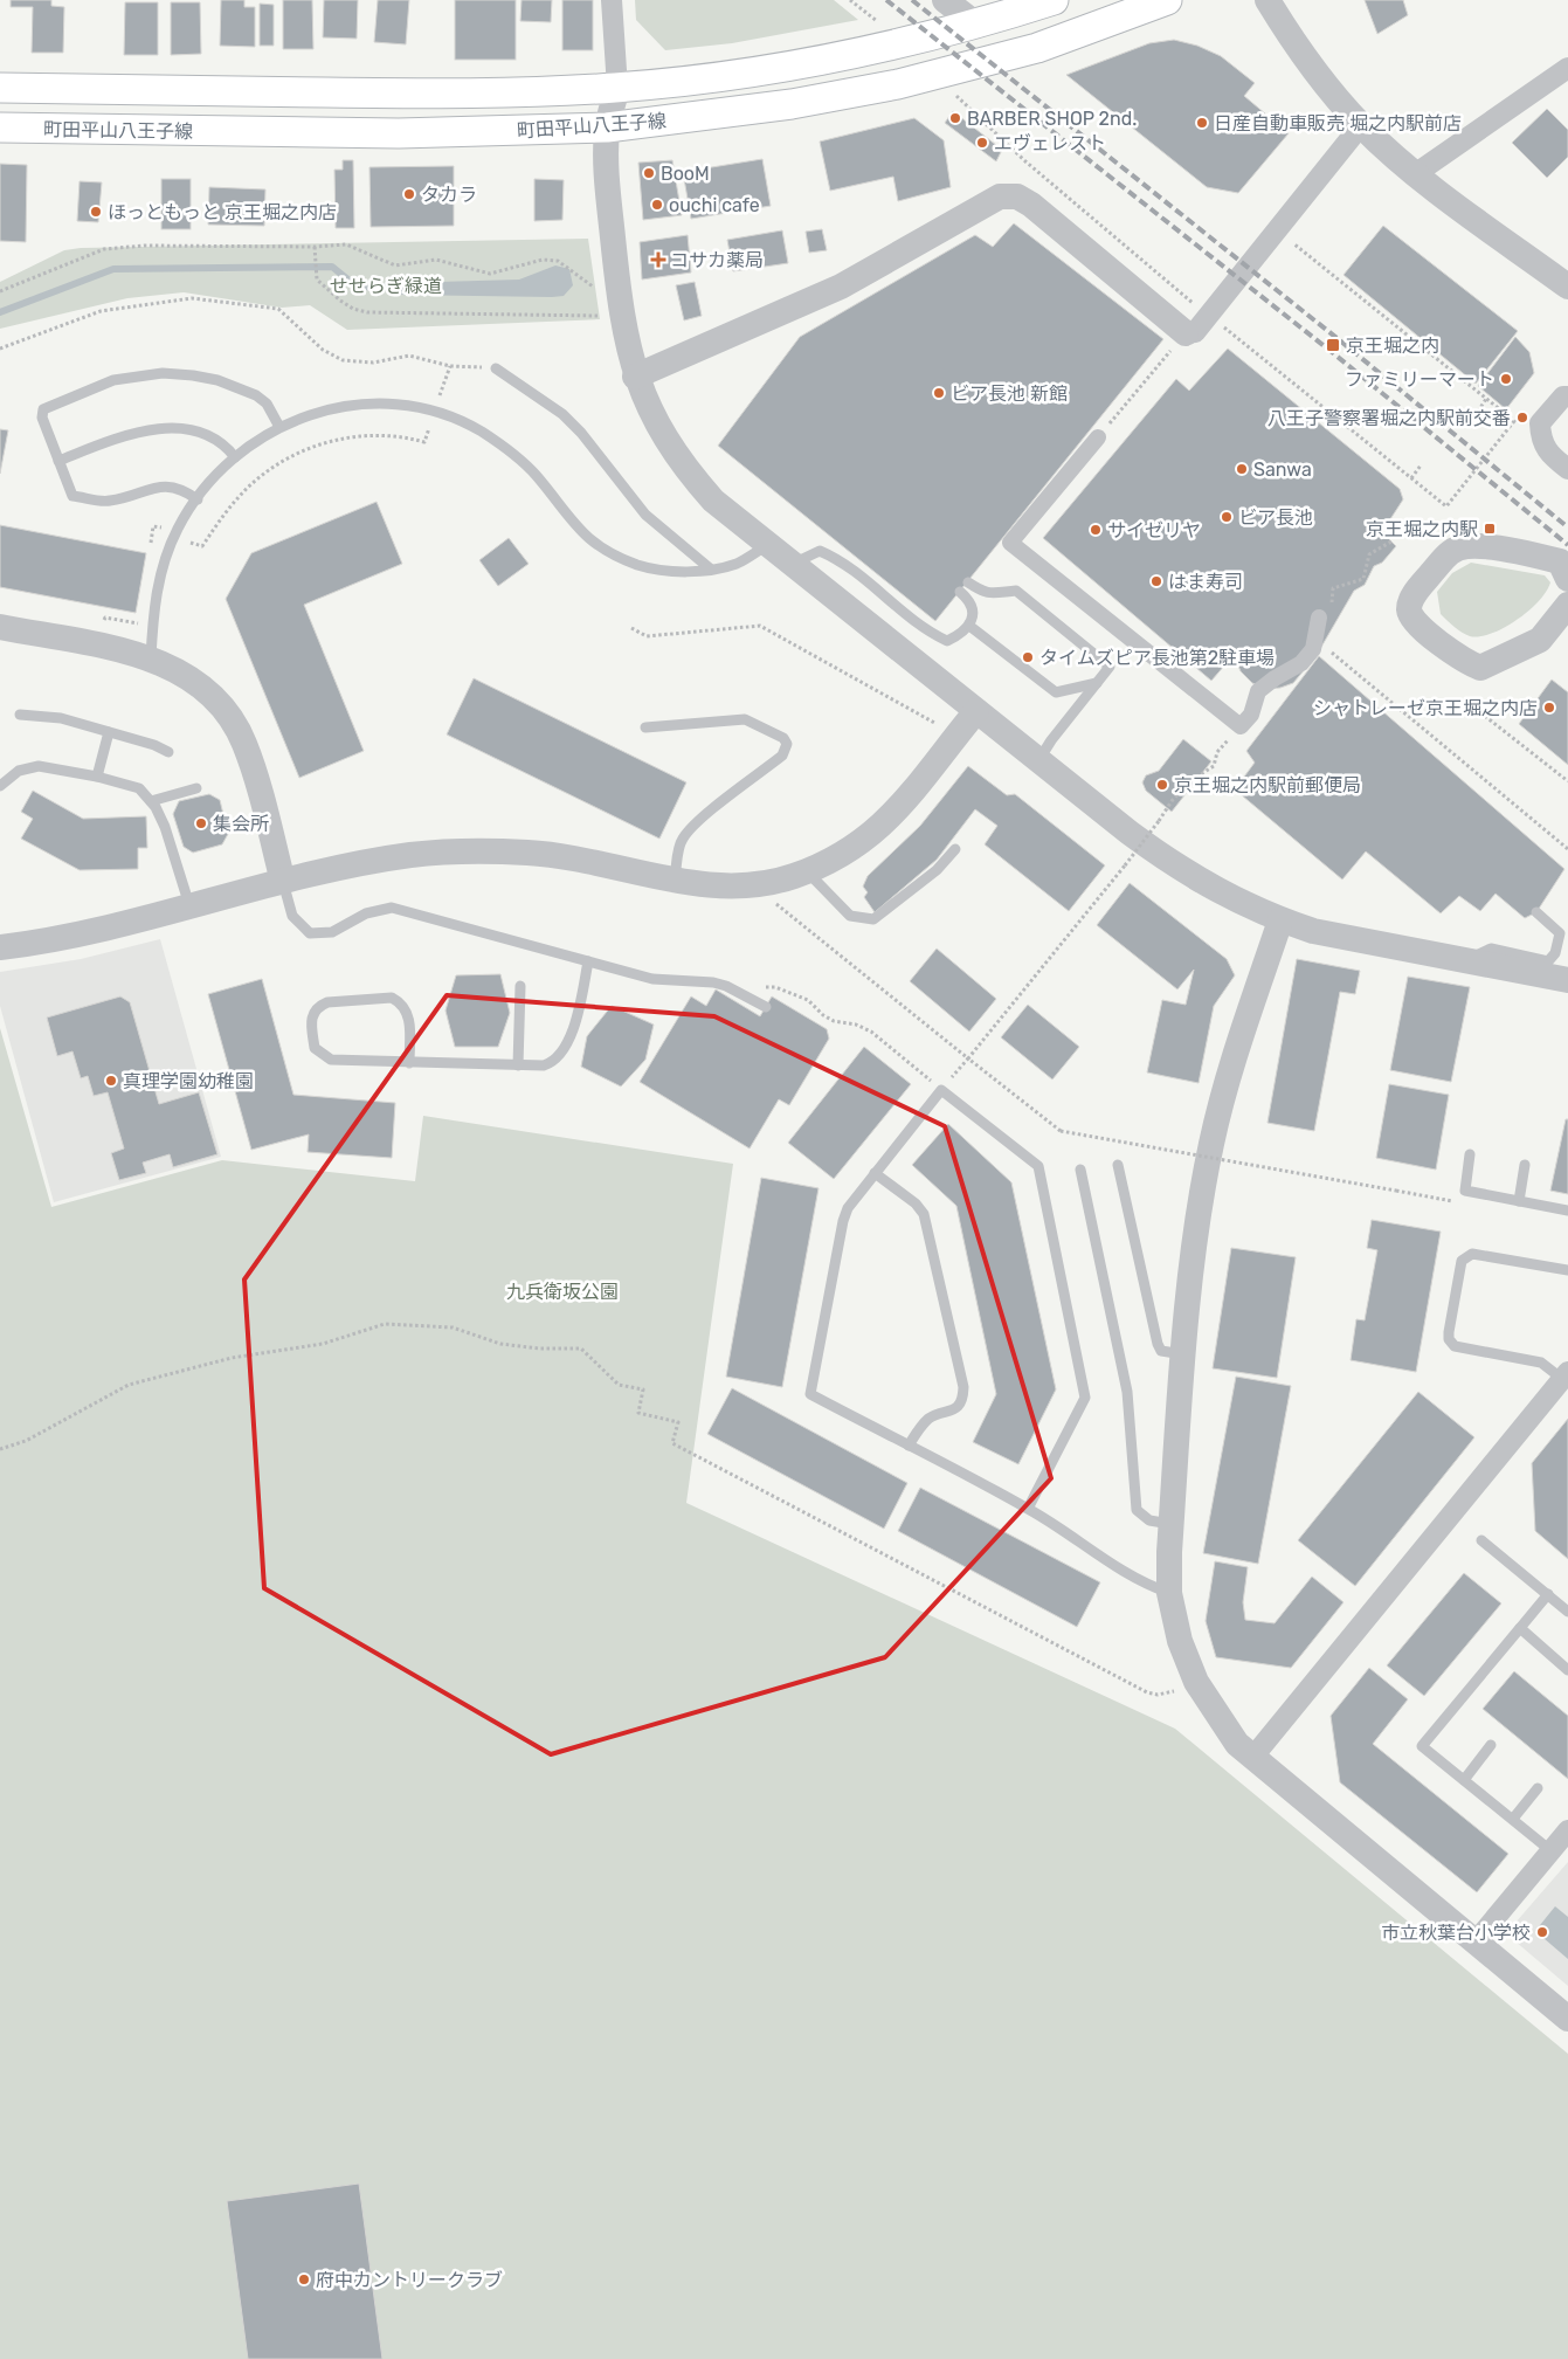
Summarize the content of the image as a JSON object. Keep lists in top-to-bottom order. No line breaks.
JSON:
{"streets":{"main road":["町田平山八王子線"]},"parks":["せせらぎ緑道","九兵衛坂公園"],"places":{"other":["BARBER SHOP 2nd.","日産自動車販売 堀之内駅前店","エヴェレスト","BooM","タカラ","ouchi cafe","ほっともっと 京王堀之内店","ファミリーマート","ビア長池 新館","八王子警察署堀之内駅前交番","Sanwa","ビア長池","サイゼリヤ","はま寿司","タイムズピア長池第2駐車場","シャトレーゼ京王堀之内店","京王堀之内駅前郵便局","集会所","真理学園幼稚園","市立秋葉台小学校","府中カントリークラブ"],"health":["コサカ薬局"],"transit":["京王堀之内","京王堀之内駅"]}}
